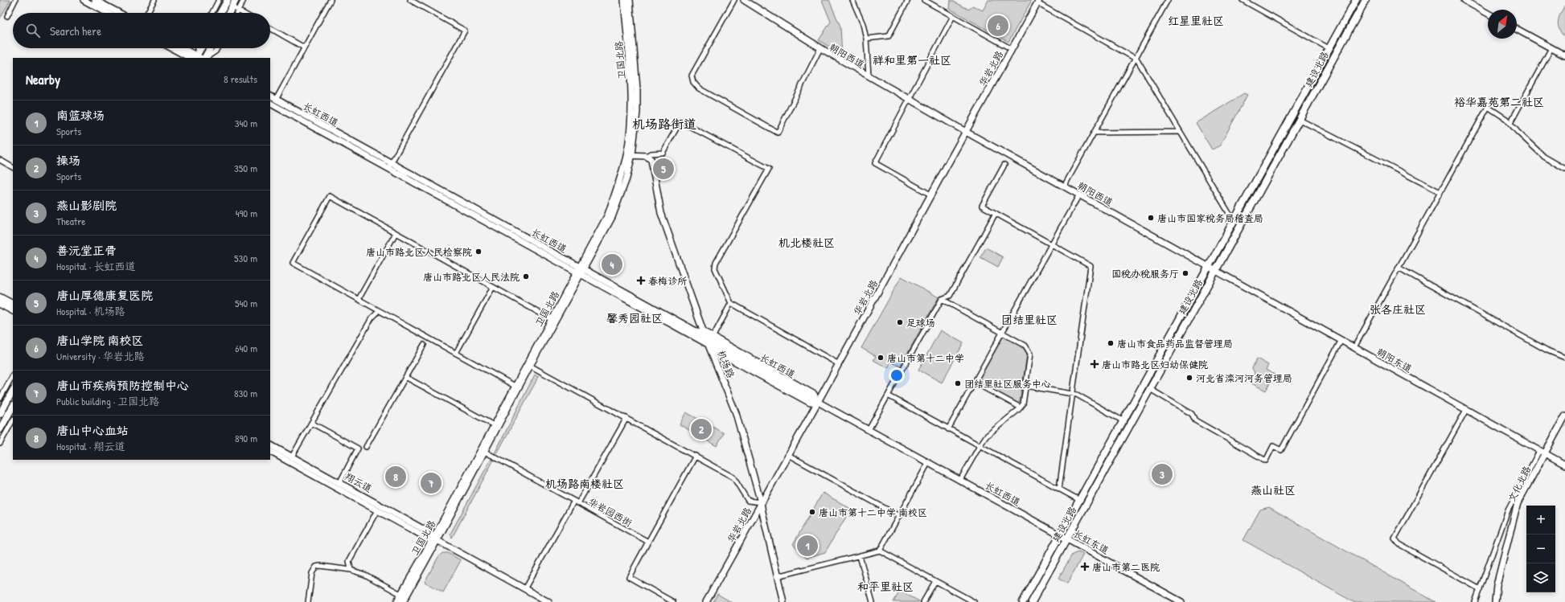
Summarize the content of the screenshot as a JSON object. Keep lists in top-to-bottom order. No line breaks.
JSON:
{"streets":{"main road":["朝阳西道","卫国北路","华岩北路","建设北路","长虹西道","朝阳东道","机场路","翔云道","文化北路","长虹东道"],"street":["华岩园西街"]},"crossings":[["朝阳西道","华岩北路"],["朝阳西道","建设北路"],["朝阳西道","朝阳东道"],["卫国北路","长虹西道"],["卫国北路","翔云道"],["卫国北路","华岩园西街"],["华岩北路","长虹西道"],["华岩北路","机场路"],["建设北路","长虹西道"],["建设北路","朝阳东道"],["建设北路","长虹东道"],["长虹西道","机场路"],["长虹西道","长虹东道"],["朝阳东道","文化北路"]],"districts":["红星里社区","祥和里第一社区","裕华嘉苑第二社区","机场路街道","机北楼社区","张各庄社区","馨秀园社区","团结里社区","机场路南楼社区","燕山社区","和平里社区"],"places":{"other":["唐山市国家税务局稽查局","唐山市路北区人民检察院","国税办税服务厅","唐山市路北区人民法院","足球场","唐山市食品药品监督管理局","唐山市第十二中学","河北省滦河河务管理局","团结里社区服务中心","唐山市第十二中学 南校区"],"health":["春梅诊所","唐山市路北区妇幼保健院","唐山市第二医院"]},"north":"top right","page":{"search":"Search here","pins":["6","5","4","2","3","8","7","1"],"heading":["Nearby","8 results"],"list":[{"mark":"1","name":"南篮球场","note":"Sports","value":"340 m"},{"mark":"2","name":"操场","note":"Sports","value":"350 m"},{"mark":"3","name":"燕山影剧院","note":"Theatre","value":"490 m"},{"mark":"4","name":"善沅堂正骨","note":"Hospital · 长虹西道","value":"530 m"},{"mark":"5","name":"唐山厚德康复医院","note":"Hospital · 机场路","value":"540 m"},{"mark":"6","name":"唐山学院 南校区","note":"University · 华岩北路","value":"640 m"},{"mark":"7","name":"唐山市疾病预防控制中心","note":"Public building · 卫国北路","value":"830 m"},{"mark":"8","name":"唐山中心血站","note":"Hospital · 翔云道","value":"890 m"}],"map_buttons":["+","−"]}}
